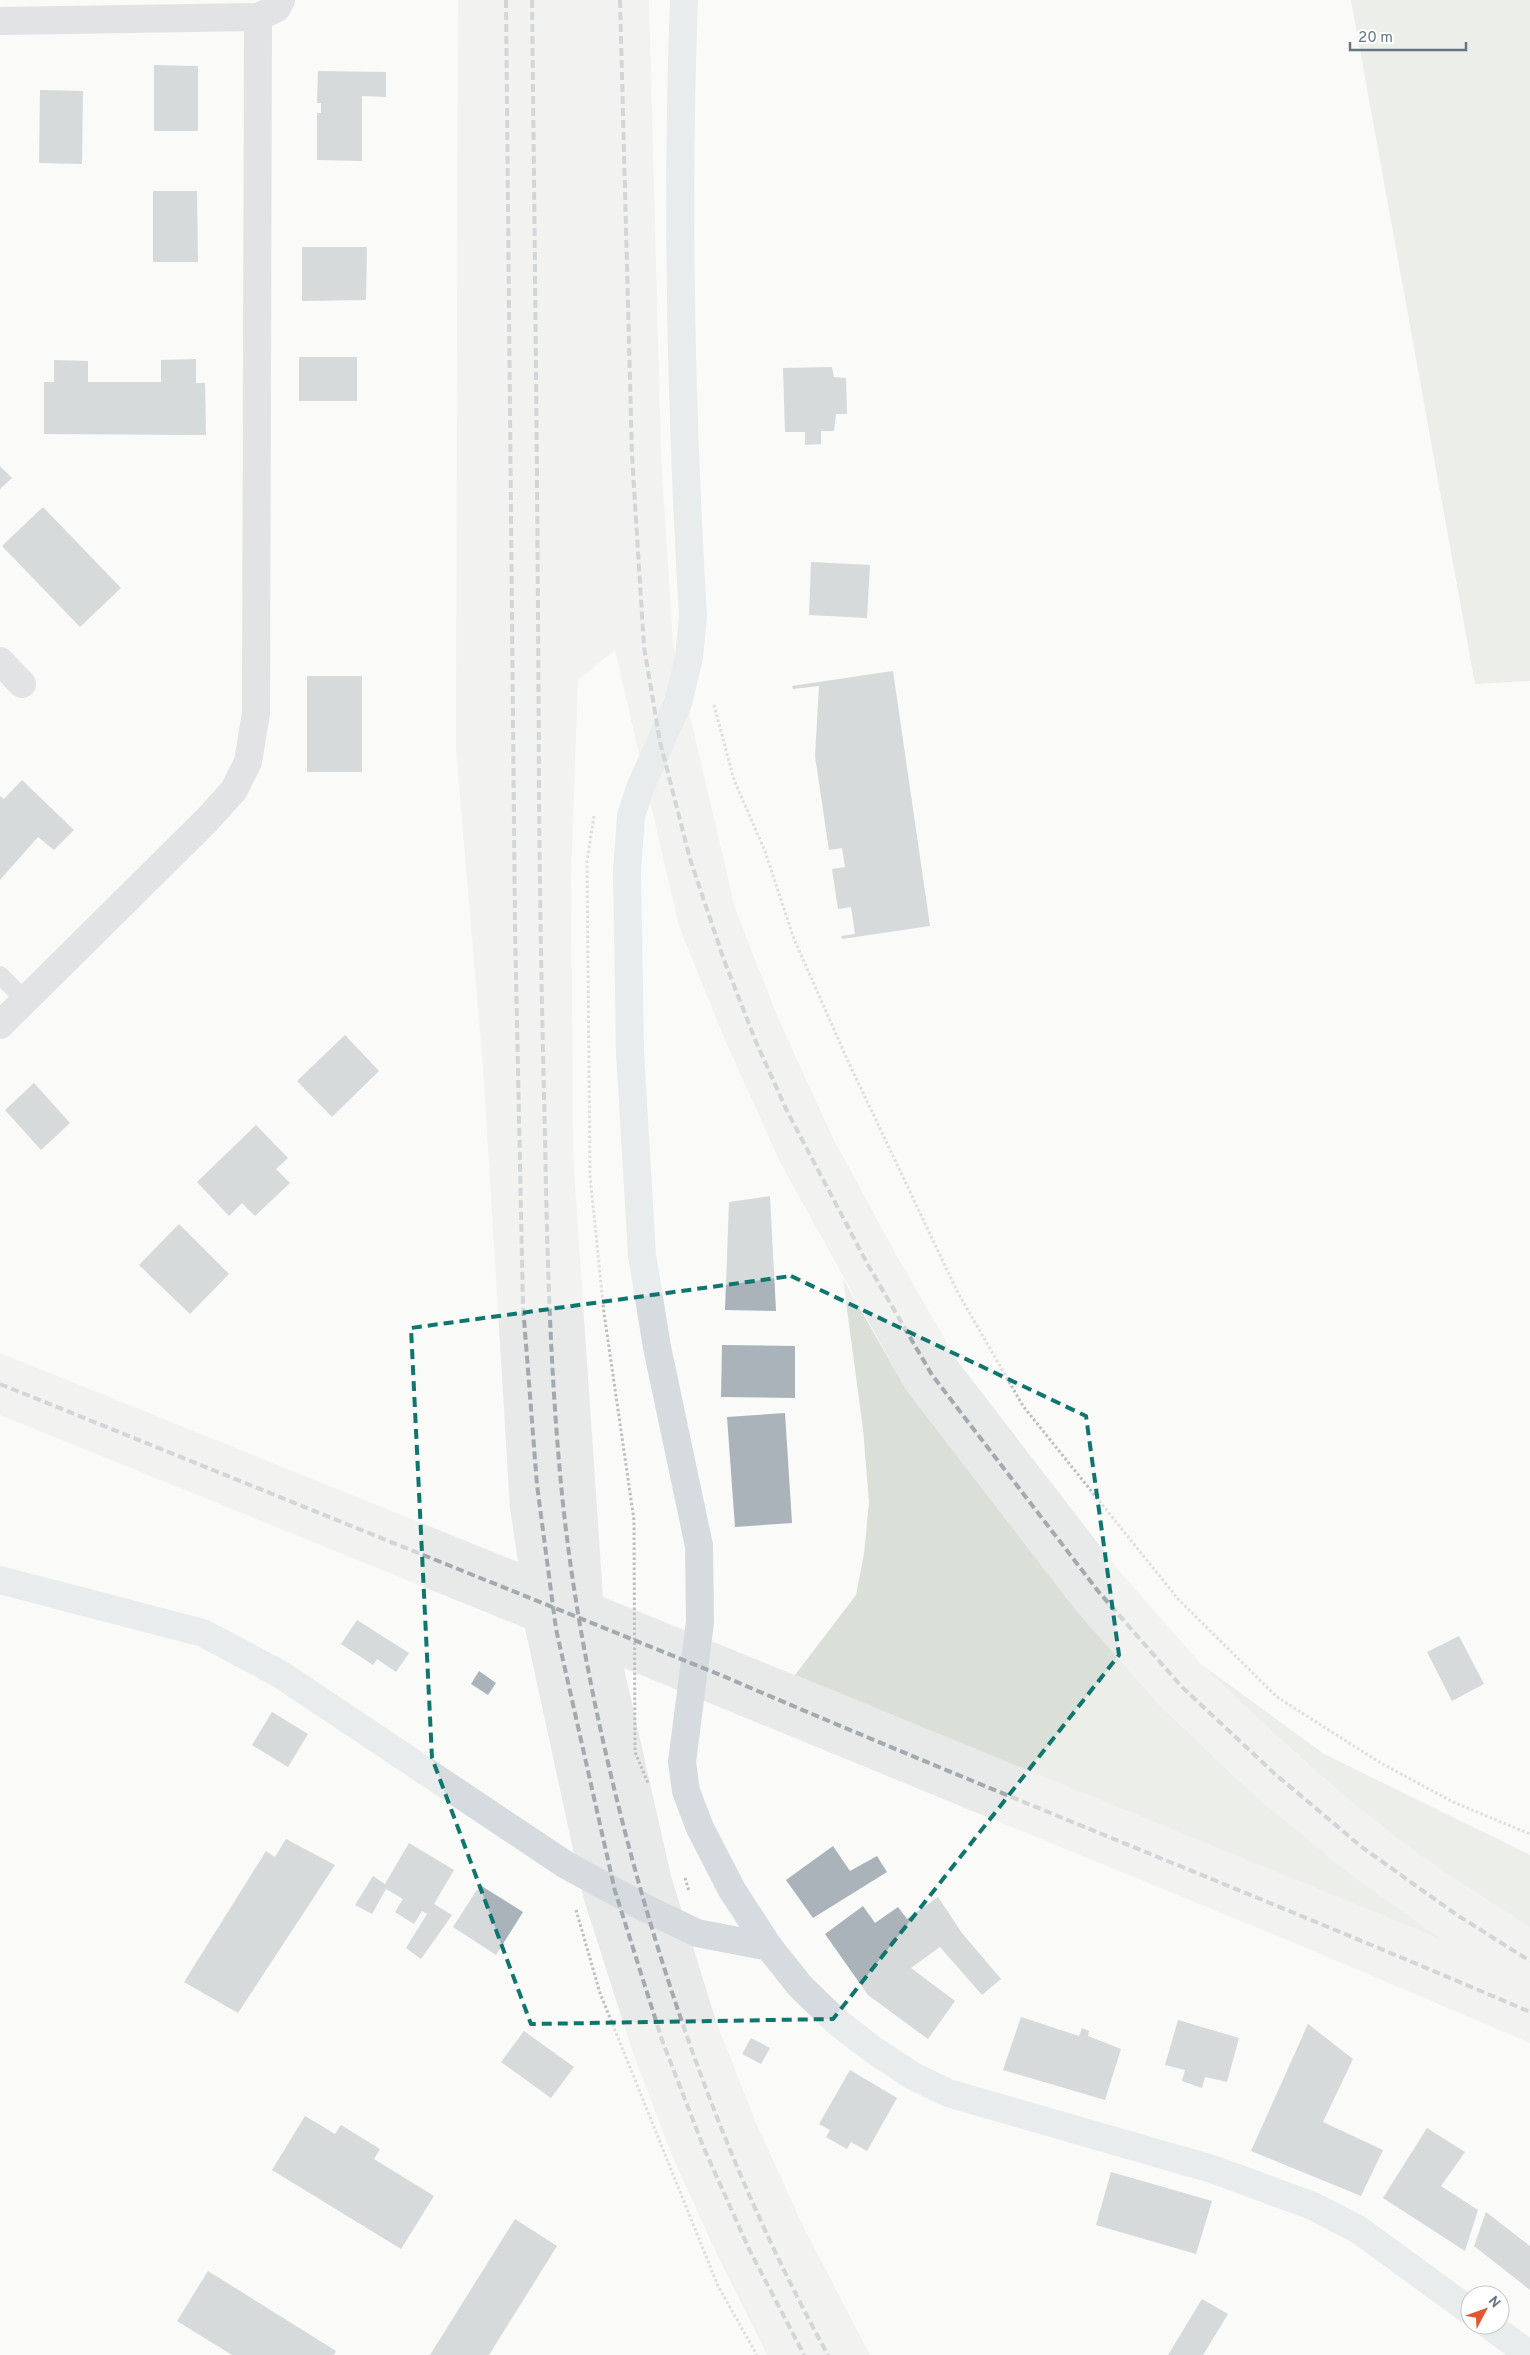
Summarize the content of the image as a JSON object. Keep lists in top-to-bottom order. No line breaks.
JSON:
{"scale_bar":"20 m","north":"top right"}
